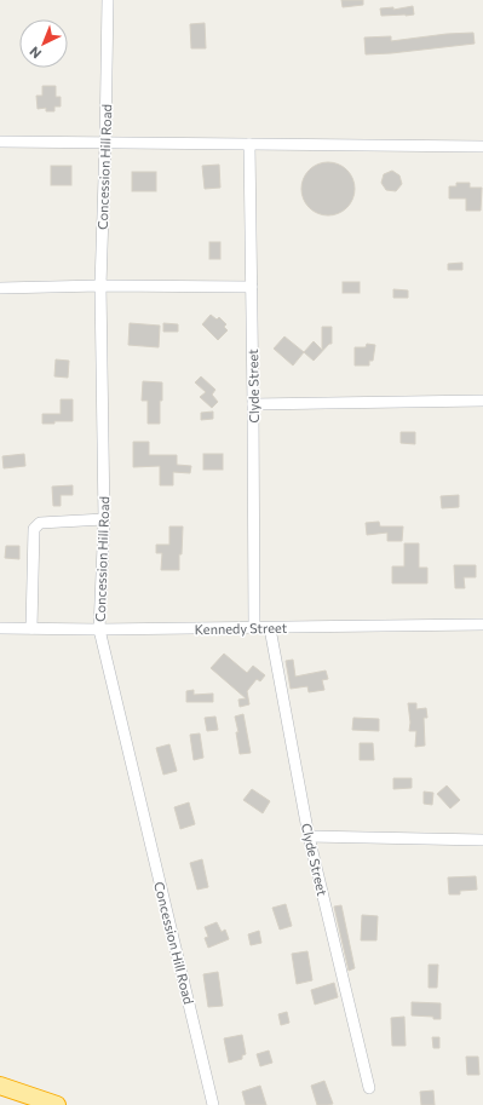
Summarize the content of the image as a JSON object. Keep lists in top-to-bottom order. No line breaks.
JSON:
{"streets":{"street":["Concession Hill Road","Clyde Street","Kennedy Street"]},"crossings":[["Concession Hill Road","Kennedy Street"],["Clyde Street","Kennedy Street"]],"north":"bottom left"}
